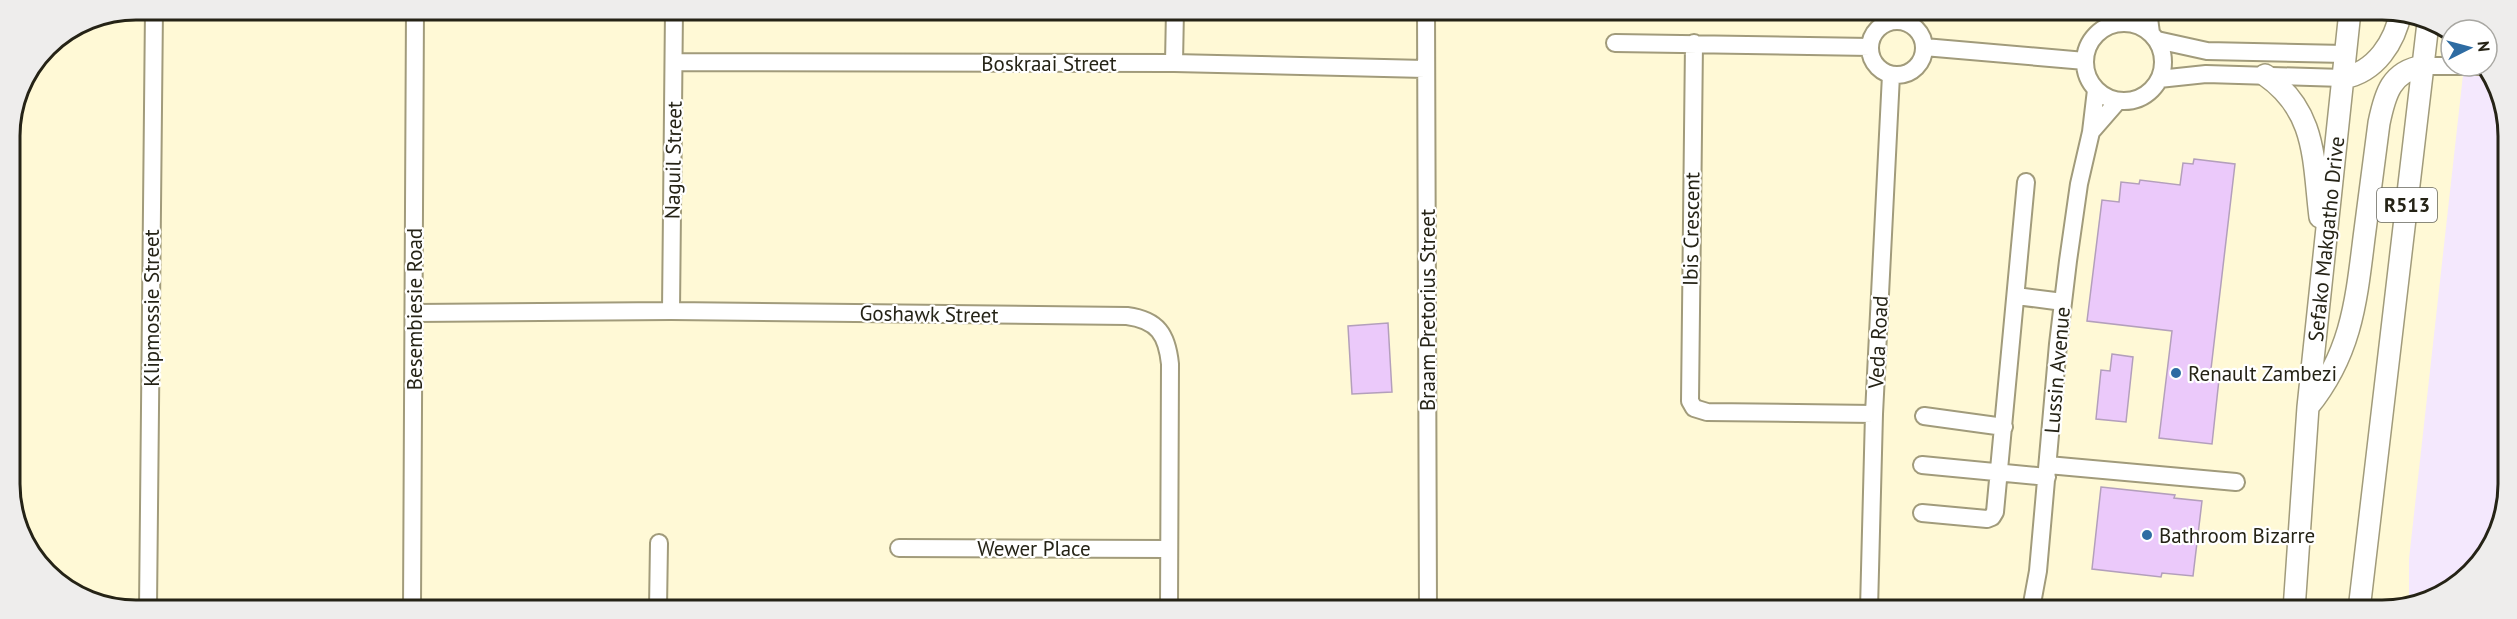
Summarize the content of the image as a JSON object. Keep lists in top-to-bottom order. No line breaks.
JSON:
{"streets":{"main road":["R513","Sefako Makgatho Drive"],"street":["Boskraai Street","Naguil Street","Ibis Crescent","Klipmossie Street","Besembiesie Road","Braam Pretorius Street","Goshawk Street","Veda Road","Lussin Avenue","Wewer Place"]},"crossings":[["Boskraai Street","Naguil Street"],["Boskraai Street","Braam Pretorius Street"],["Naguil Street","Goshawk Street"],["Ibis Crescent","Veda Road"],["Besembiesie Road","Goshawk Street"],["Goshawk Street","Wewer Place"]],"places":["Renault Zambezi","Bathroom Bizarre"],"north":"right"}
